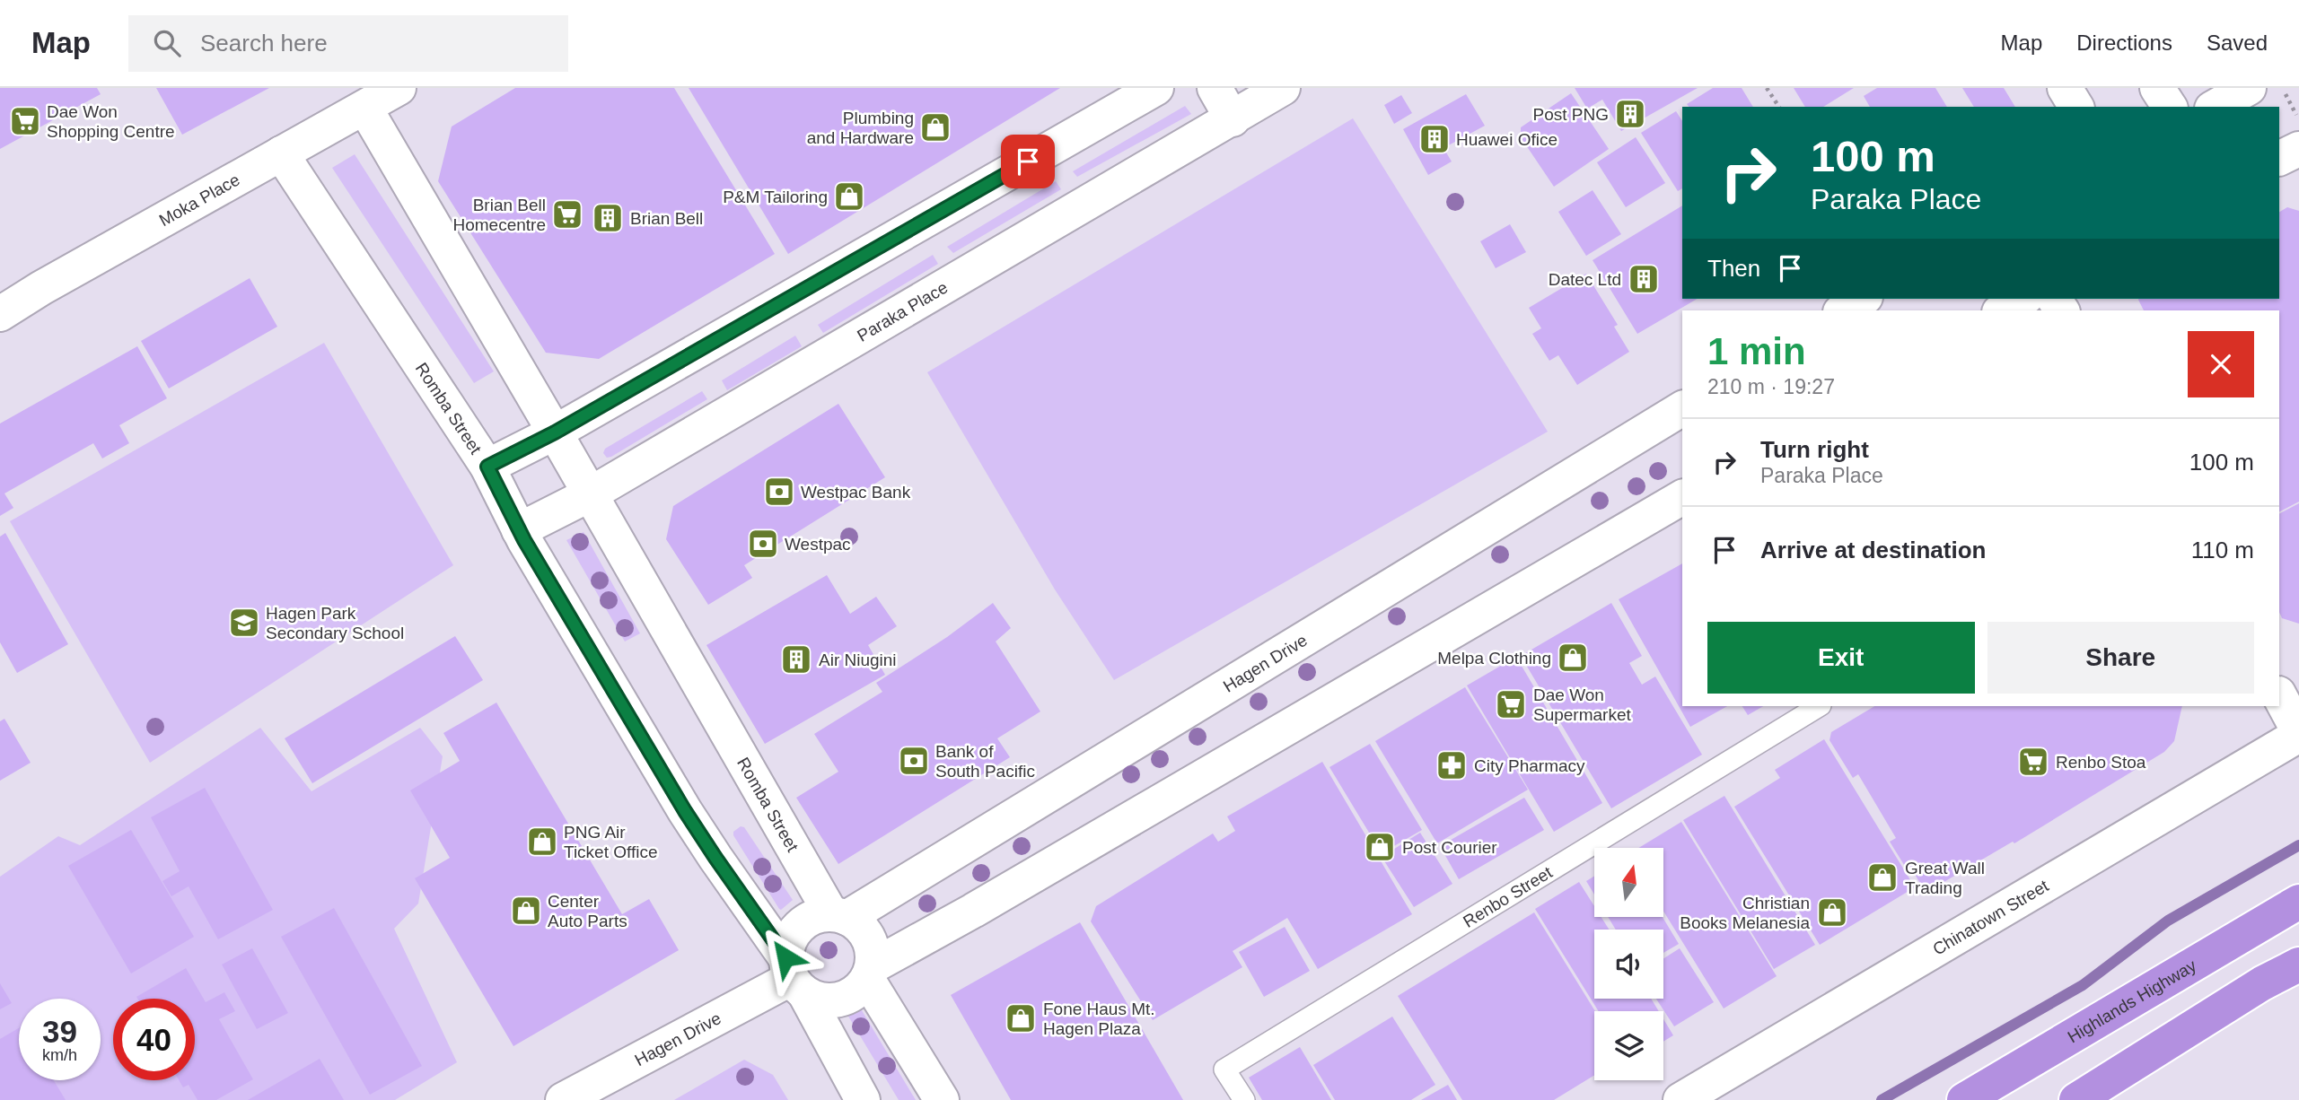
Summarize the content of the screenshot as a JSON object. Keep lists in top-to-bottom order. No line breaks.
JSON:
{"streets":{"highway":["Highlands Highway"],"street":["Moka Place","Paraka Place","Romba Street","Hagen Drive","Chinatown Street"],"lane":["Renbo Street"]},"crossings":[["Moka Place","Romba Street"],["Paraka Place","Romba Street"],["Romba Street","Hagen Drive"]],"places":{"building":["Post PNG","Huawei Ofice","Brian Bell","Datec Ltd","Air Niugini"],"supermarket":["Dae Won Shopping Centre","Brian Bell Homecentre","Dae Won Supermarket","Renbo Stoa"],"shop":["Plumbing and Hardware","P&M Tailoring","Melpa Clothing","PNG Air Ticket Office","Post Courier","Great Wall Trading","Center Auto Parts","Christian Books Melanesia","Fone Haus Mt. Hagen Plaza"],"bank":["Westpac Bank","Westpac","Bank of South Pacific"],"school or university":["Hagen Park Secondary School"],"pharmacy":["City Pharmacy"]},"north":"top","page":{"header":"Map","search":"Search here","nav":["Map","Directions","Saved"],"turn":["100 m","Paraka Place"],"then":"Then","heading":["1 min","210 m · 19:27"],"list":[{"name":"Turn right","note":"Paraka Place","value":"100 m"},{"name":"Arrive at destination","value":"110 m"}],"buttons":["Exit","Share"],"speed":"39 km/h","limit":"40"}}
